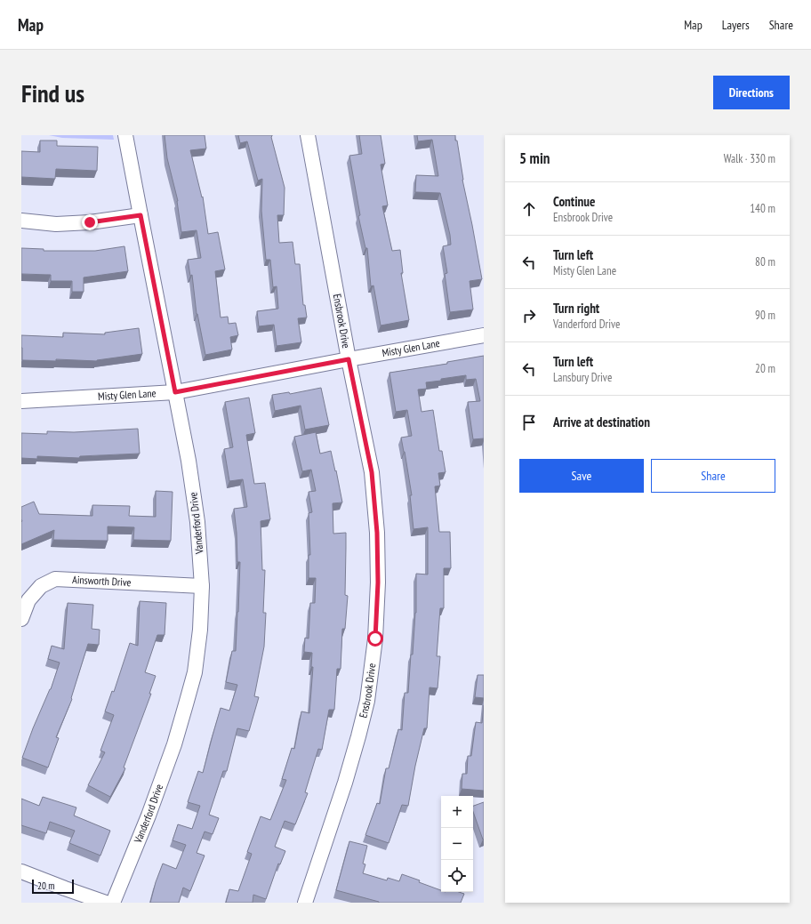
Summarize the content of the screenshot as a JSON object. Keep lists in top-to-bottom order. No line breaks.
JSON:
{"streets":{"street":["Ensbrook Drive","Misty Glen Lane","Vanderford Drive","Ainsworth Drive"]},"crossings":[["Ensbrook Drive","Misty Glen Lane"],["Misty Glen Lane","Vanderford Drive"],["Vanderford Drive","Ainsworth Drive"]],"scale_bar":"20 m","page":{"header":"Map","nav":["Map","Layers","Share"],"buttons":["Directions",["Save","Share"]],"title":"Find us","heading":["5 min","Walk · 330 m"],"list":[["Continue","Ensbrook Drive","140 m"],["Turn left","Misty Glen Lane","80 m"],["Turn right","Vanderford Drive","90 m"],["Turn left","Lansbury Drive","20 m"],"Arrive at destination"],"map_buttons":["+","−"],"scale":"20 m"}}
